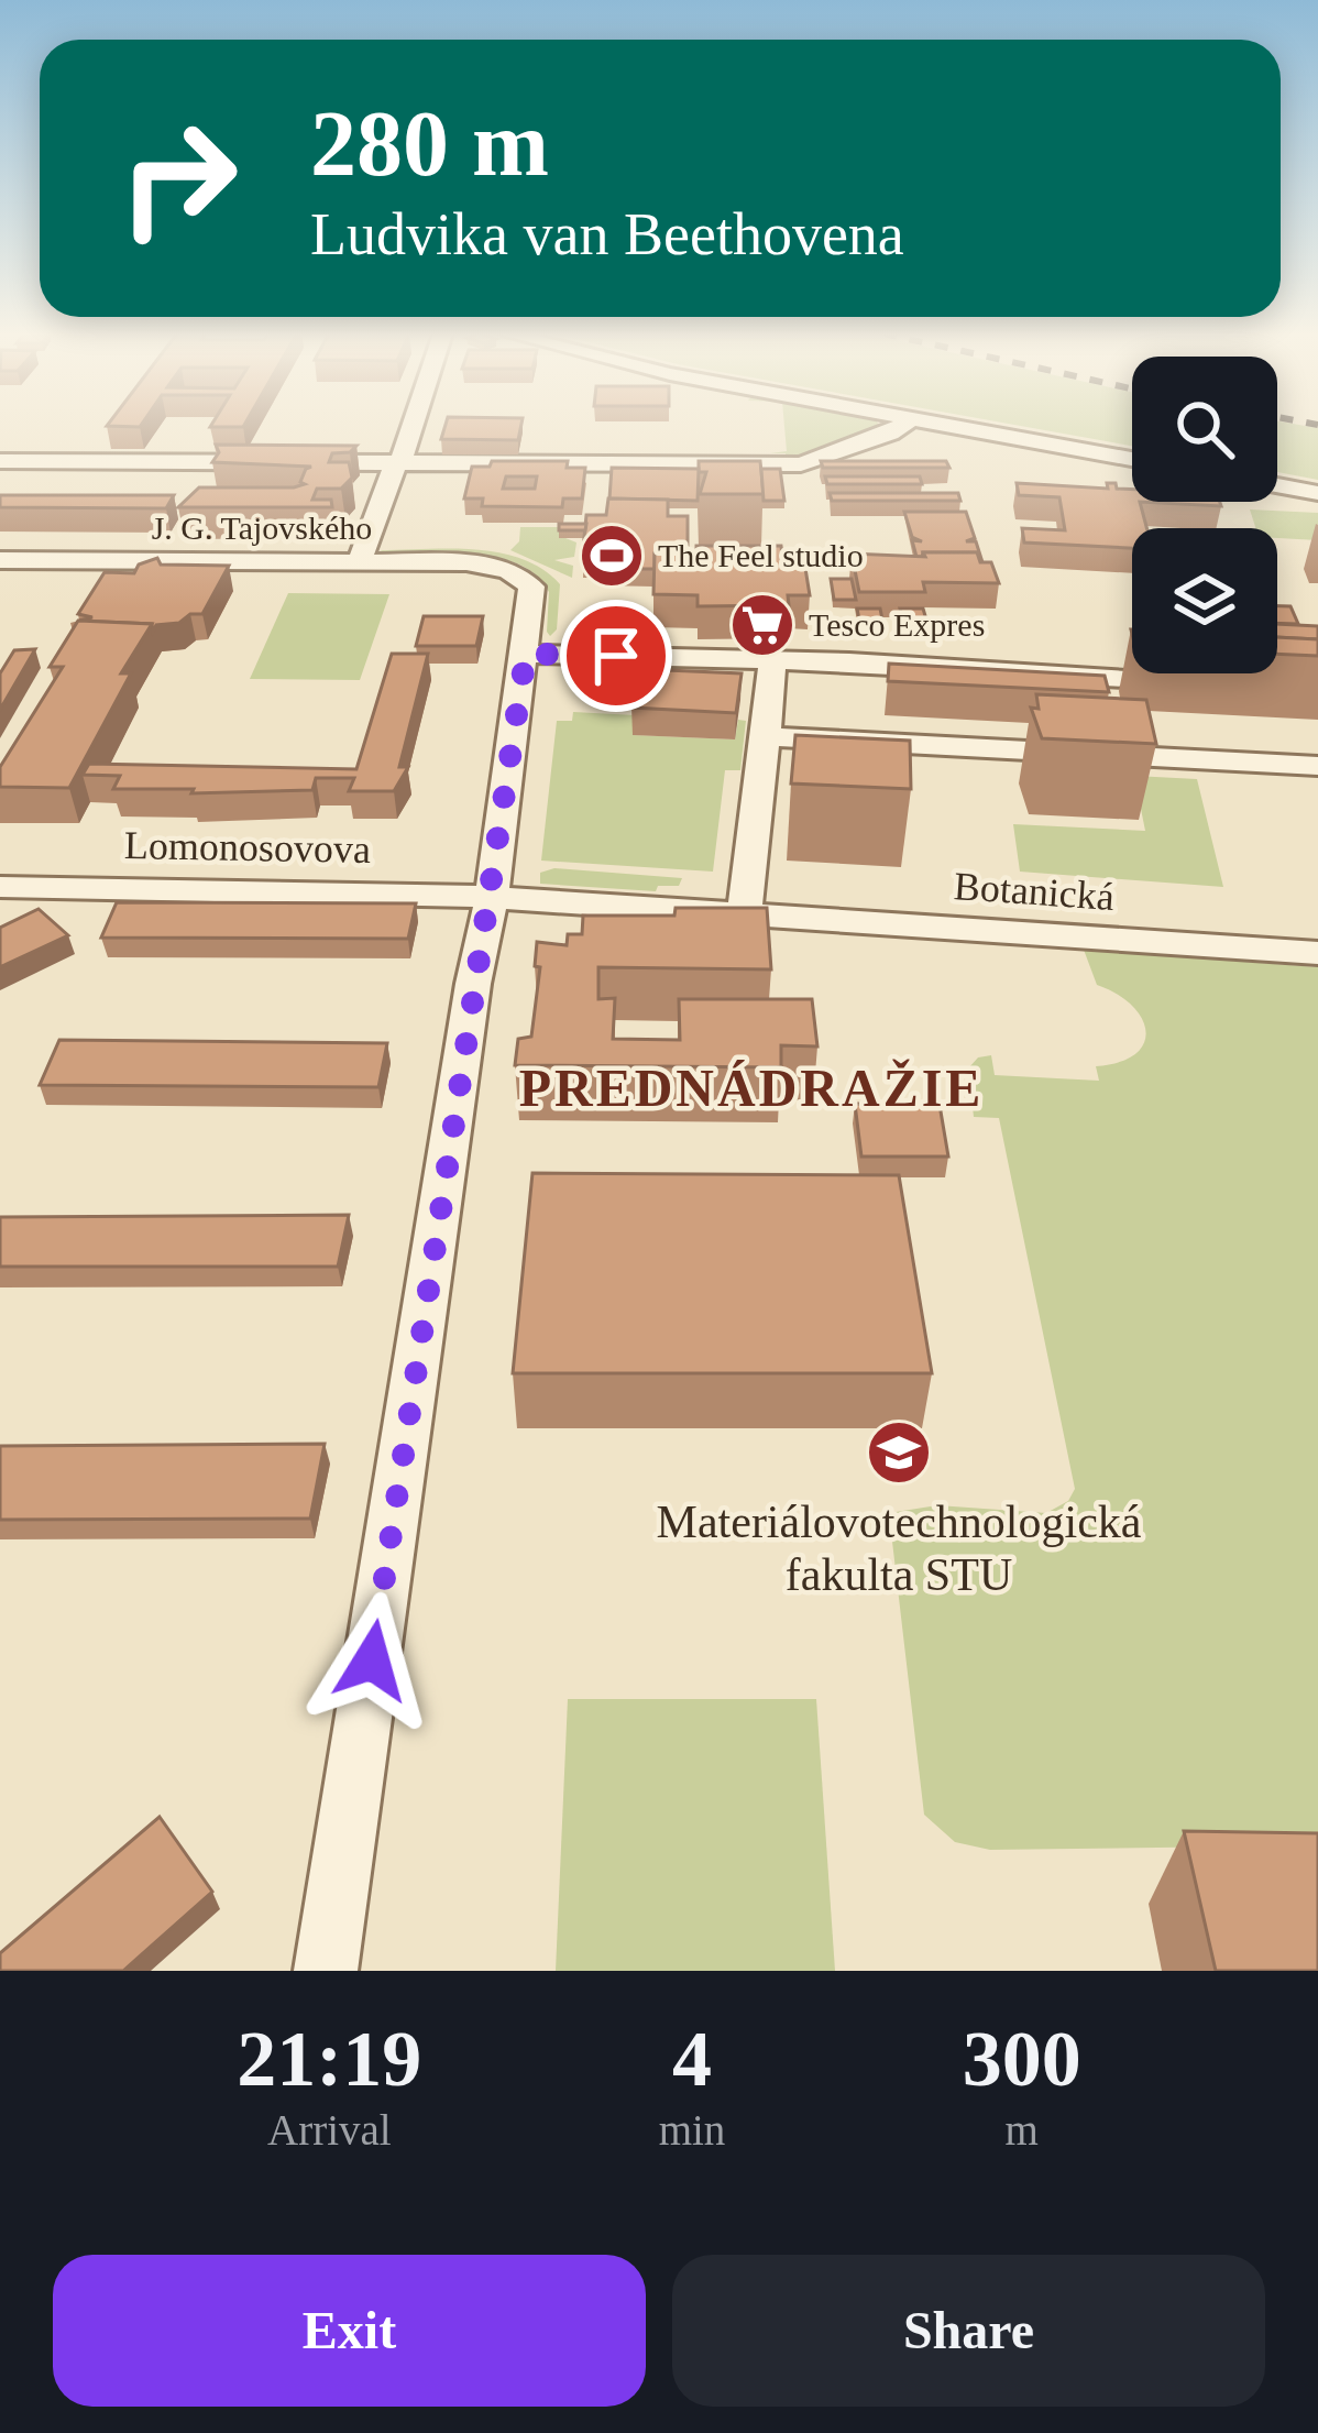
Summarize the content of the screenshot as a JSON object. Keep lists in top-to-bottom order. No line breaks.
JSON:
{"streets":{"street":["J. G. Tajovského","Lomonosovova","Botanická"]},"crossings":[["Lomonosovova","Botanická"]],"districts":["PREDNÁDRAŽIE"],"places":{"sports":["The Feel studio"],"supermarket":["Tesco Expres"],"school or university":["Materiálovotechnologická fakulta STU"]},"page":{"turn":["280 m","Ludvika van Beethovena"],"eta":["21:19","Arrival","4","min","300","m"],"buttons":["Exit","Share"]}}
